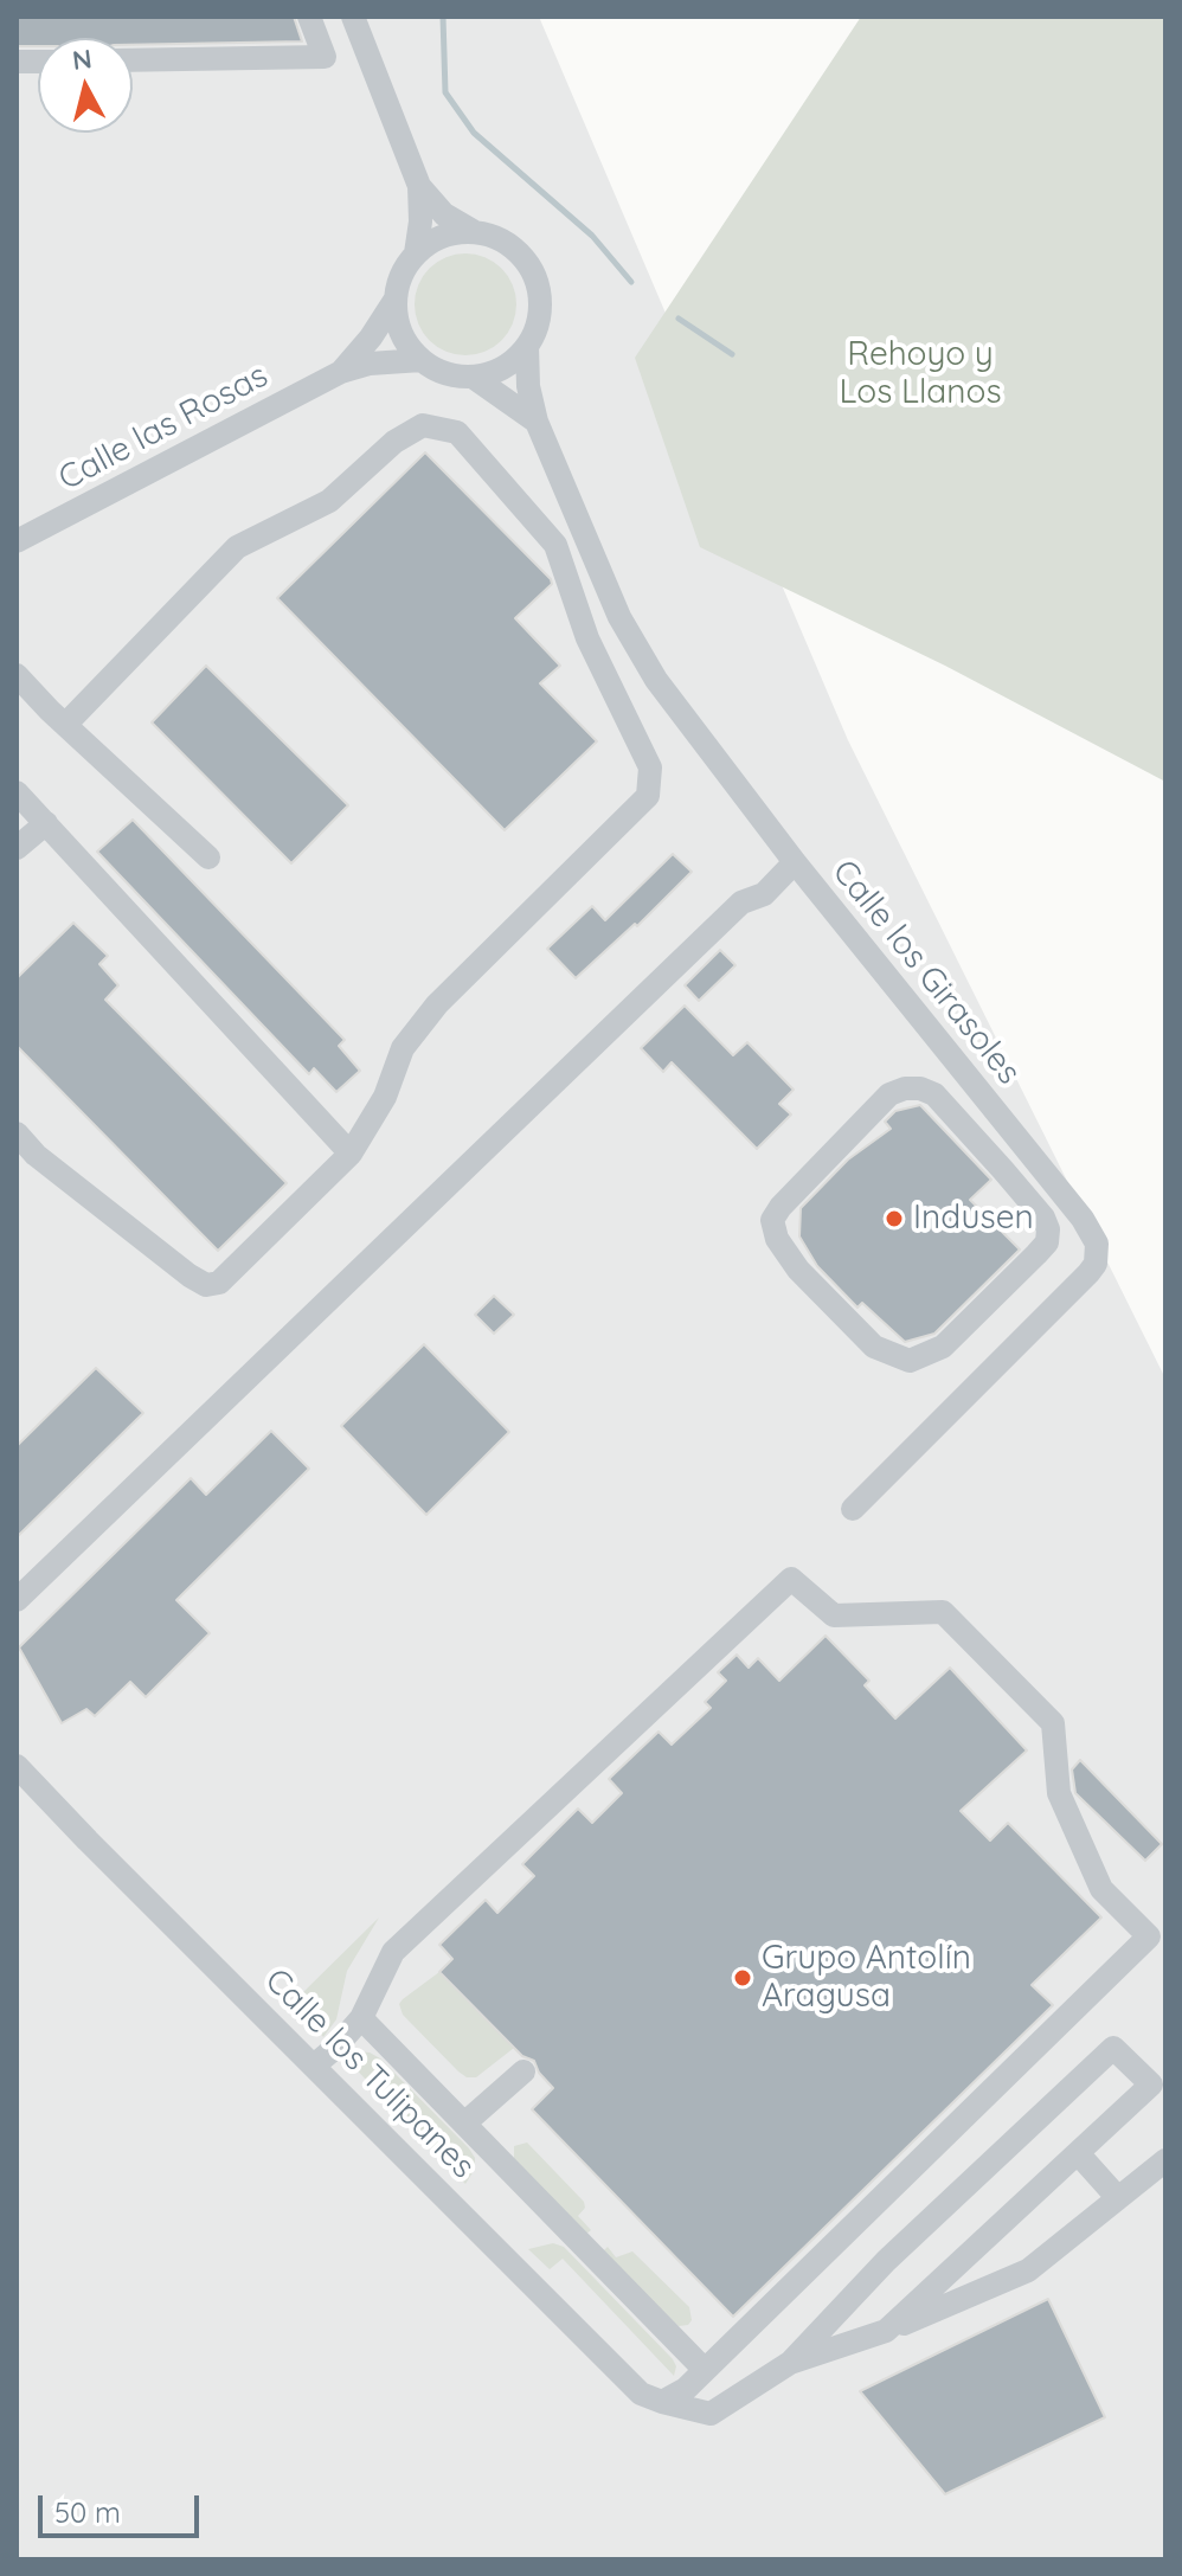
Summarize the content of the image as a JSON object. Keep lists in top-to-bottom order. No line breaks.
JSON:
{"streets":{"street":["Calle las Rosas","Calle los Girasoles","Calle los Tulipanes"]},"crossings":[["Calle las Rosas","Calle los Girasoles"]],"parks":["Rehoyo y Los Llanos"],"places":["Indusen","Grupo Antolín Aragusa"],"scale_bar":"50 m","north":"top"}
